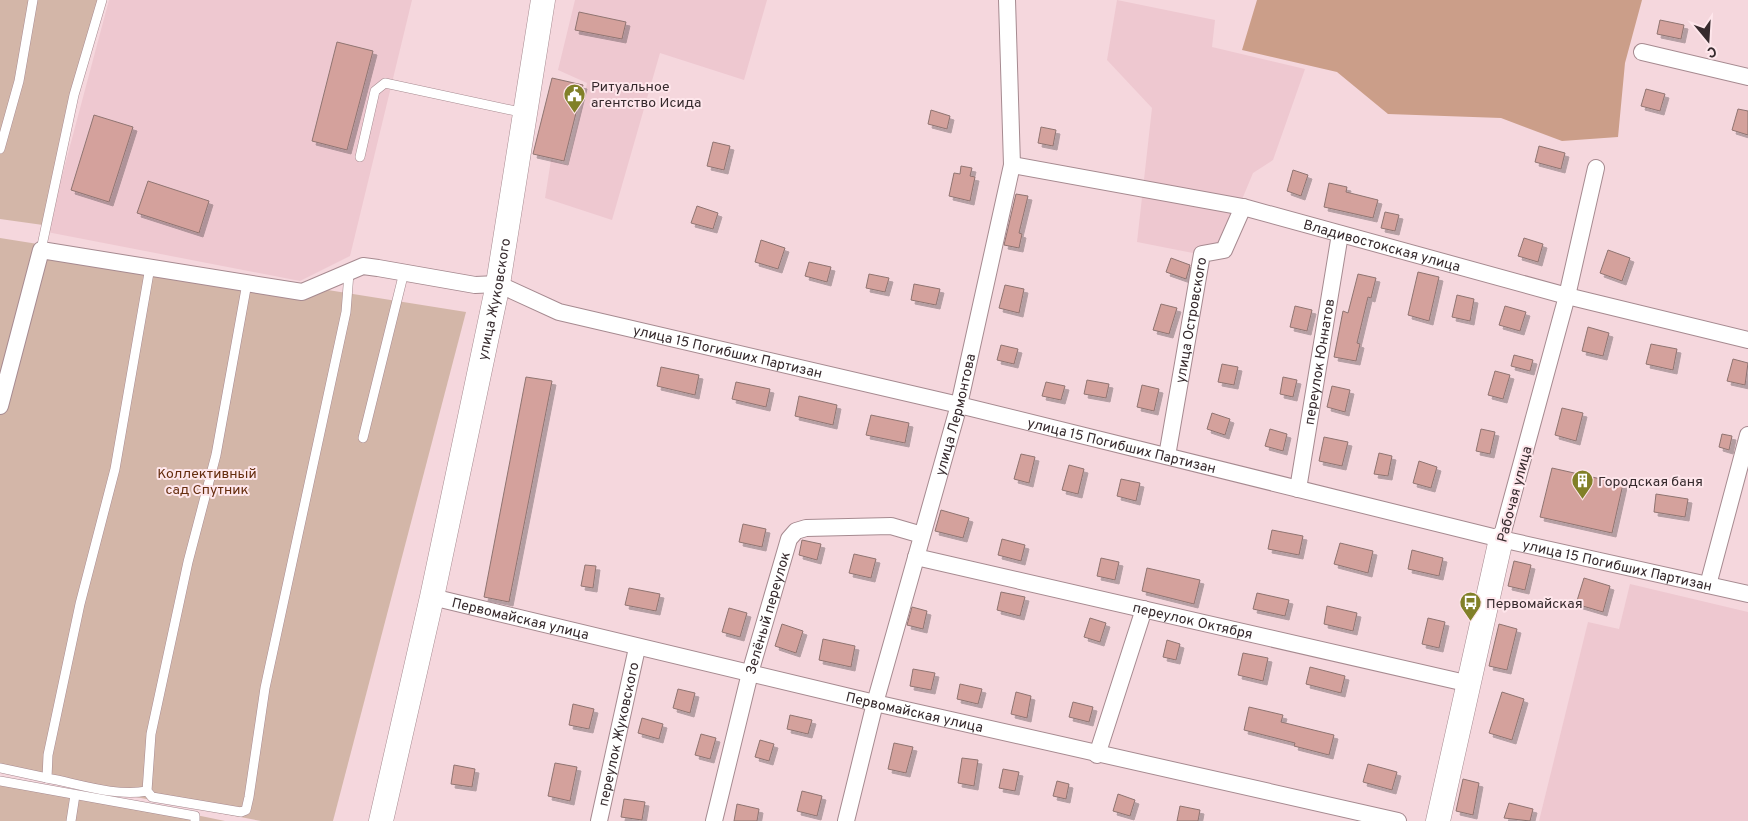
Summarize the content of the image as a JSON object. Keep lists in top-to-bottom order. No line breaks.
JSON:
{"streets":{"street":["Владивостокская улица","улица Жуковского","улица Островского","улица 15 Погибших Партизан","переулок Юннатов","улица Лермонтова","Рабочая улица","Зелёный переулок","Первомайская улица","переулок Октября","переулок Жуковского"]},"crossings":[["Владивостокская улица","улица Островского"],["Владивостокская улица","переулок Юннатов"],["Владивостокская улица","улица Лермонтова"],["Владивостокская улица","Рабочая улица"],["улица Жуковского","улица 15 Погибших Партизан"],["улица Жуковского","Первомайская улица"],["улица Островского","улица 15 Погибших Партизан"],["улица 15 Погибших Партизан","переулок Юннатов"],["улица 15 Погибших Партизан","улица Лермонтова"],["улица 15 Погибших Партизан","Рабочая улица"],["улица Лермонтова","Зелёный переулок"],["улица Лермонтова","Первомайская улица"],["улица Лермонтова","переулок Октября"],["Рабочая улица","переулок Октября"],["Зелёный переулок","Первомайская улица"],["Первомайская улица","переулок Жуковского"]],"parks":["Коллективный сад Спутник"],"places":{"public building":["Ритуальное агентство Исида"],"building":["Городская баня"],"bus stop":["Первомайская"]},"north":"bottom"}
